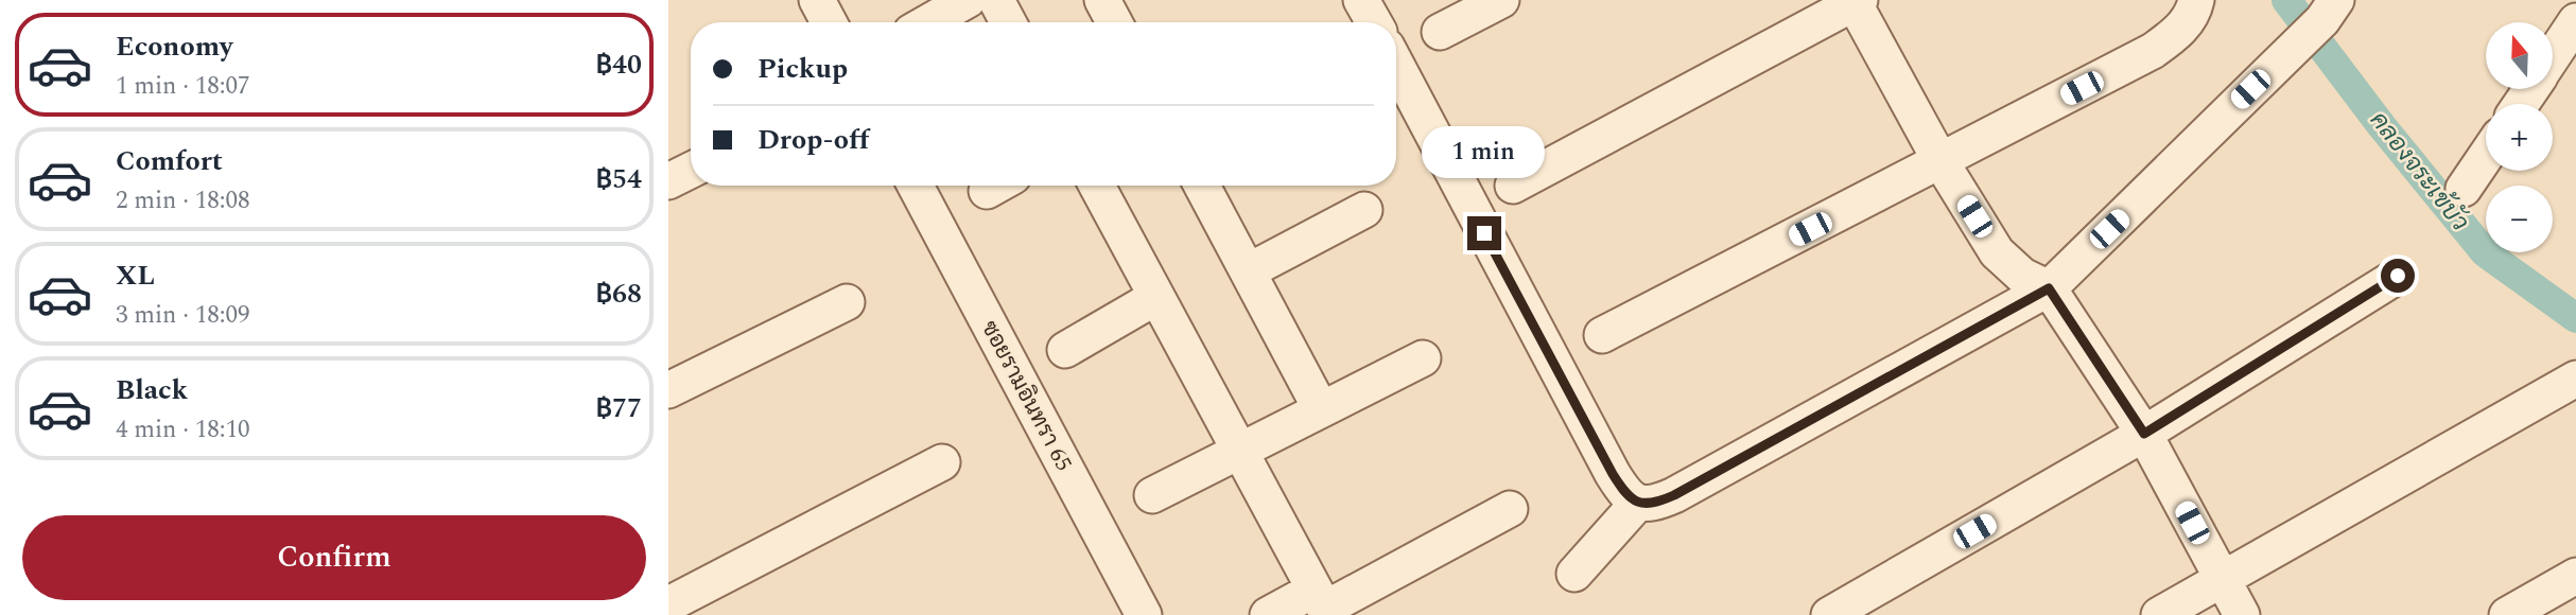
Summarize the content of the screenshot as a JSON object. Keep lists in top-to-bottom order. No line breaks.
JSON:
{"streets":{"street":["ซอยรามอินทรา 65"]},"water":["คลองจระเข้บัว"],"north":"top","page":{"list":[{"name":"Economy","note":"1 min · 18:07","value":"฿40"},{"name":"Comfort","note":"2 min · 18:08","value":"฿54"},{"name":"XL","note":"3 min · 18:09","value":"฿68"},{"name":"Black","note":"4 min · 18:10","value":"฿77"}],"map_buttons":["+","−"],"banner":["Pickup","Drop-off"],"bubble":"1 min","buttons":"Confirm"}}
